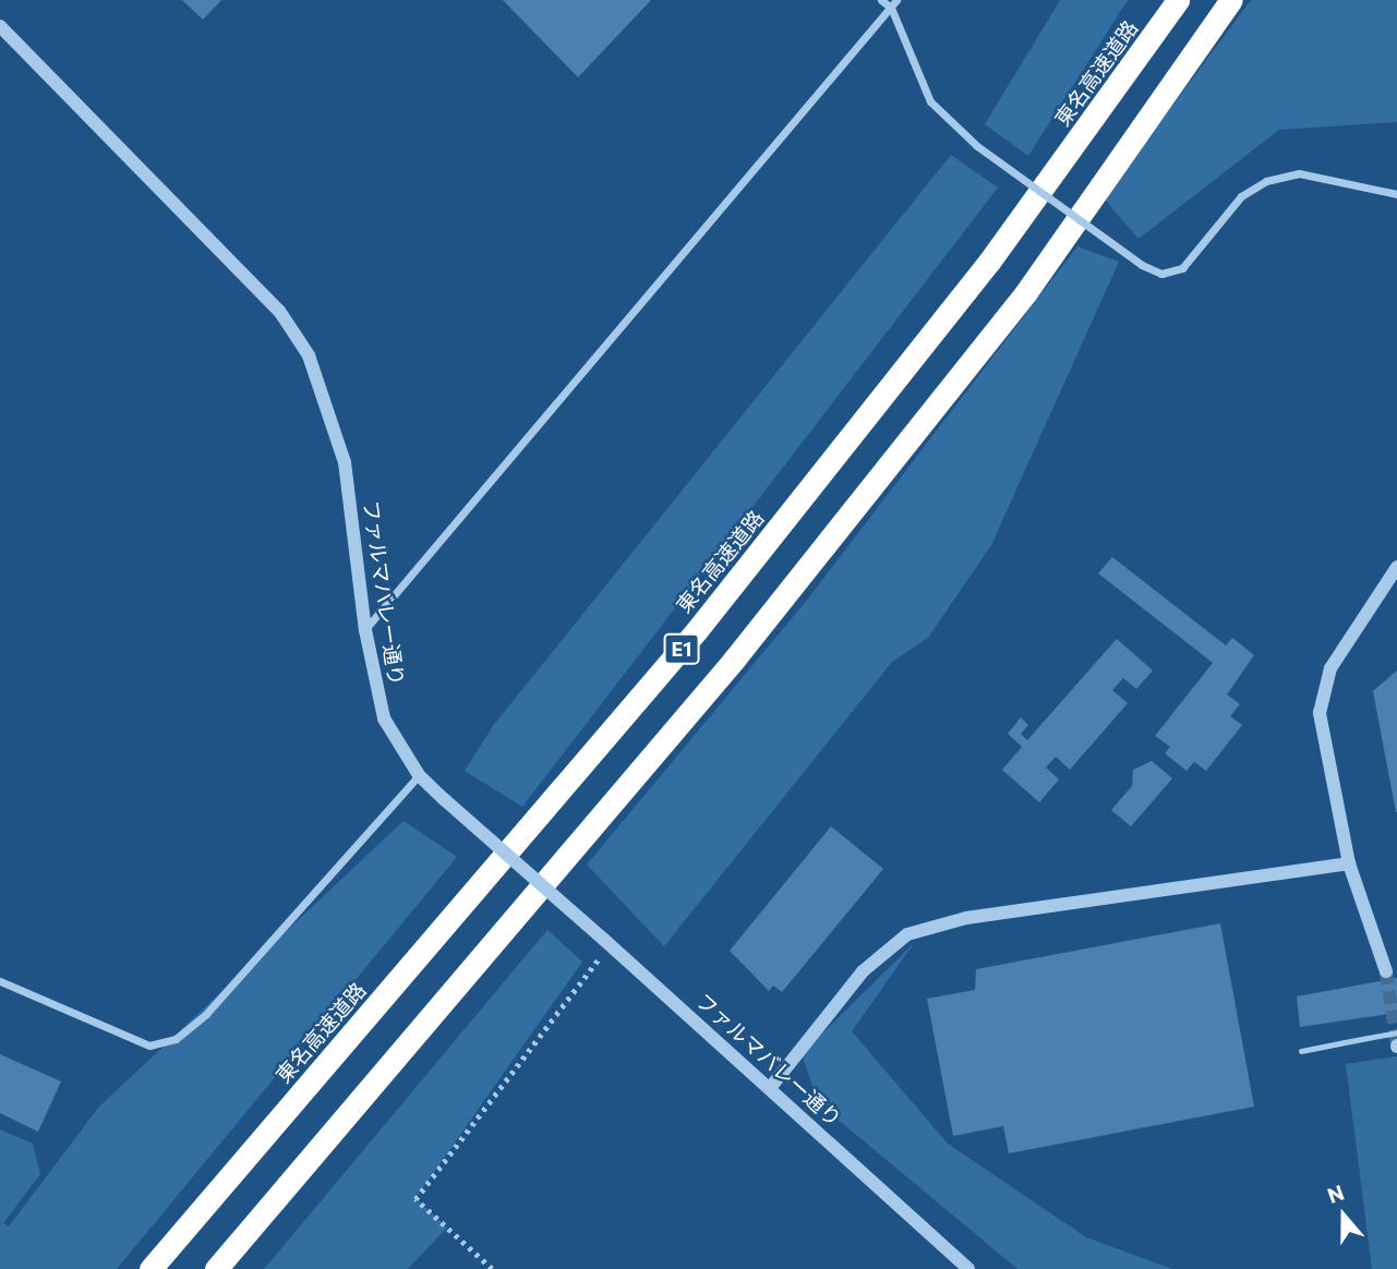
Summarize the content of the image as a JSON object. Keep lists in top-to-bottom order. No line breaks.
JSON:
{"streets":{"highway":["東名高速道路","E1"],"street":["ファルマバレー通り"]},"north":"top"}
